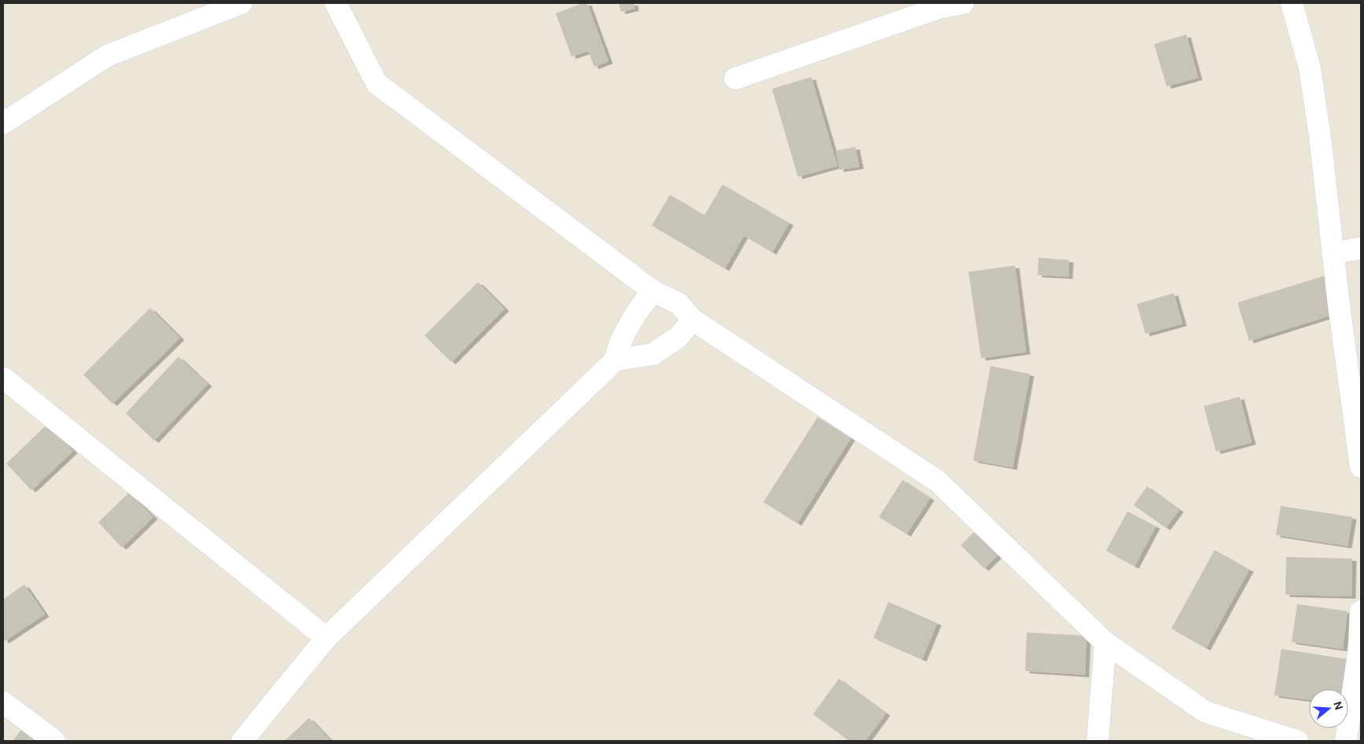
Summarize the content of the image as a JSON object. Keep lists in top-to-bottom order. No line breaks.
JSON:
{"north":"right"}
